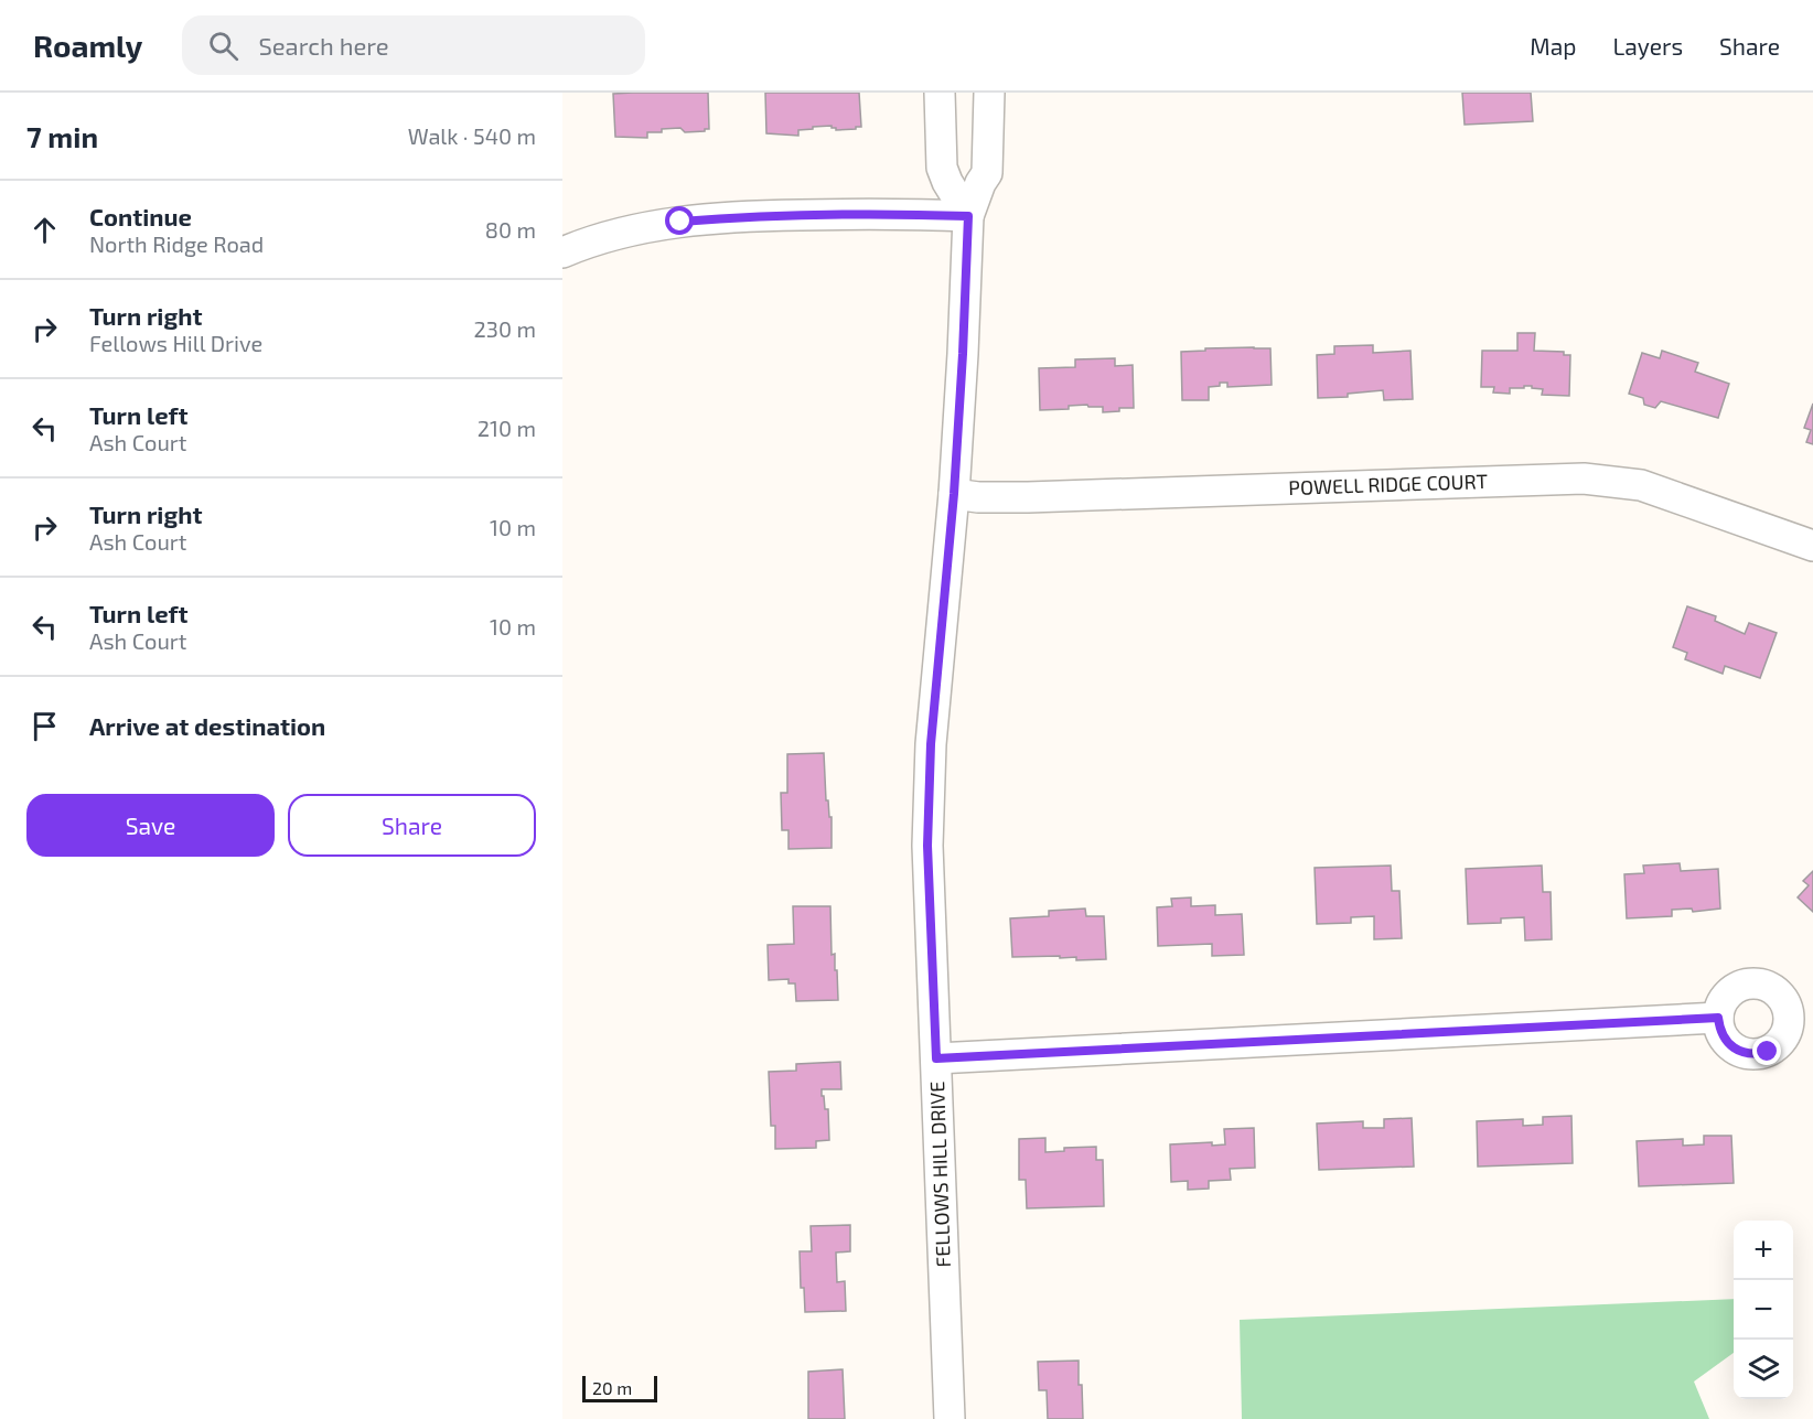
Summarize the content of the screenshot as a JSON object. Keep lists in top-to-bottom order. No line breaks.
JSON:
{"streets":{"street":["POWELL RIDGE COURT","FELLOWS HILL DRIVE"]},"crossings":[["POWELL RIDGE COURT","FELLOWS HILL DRIVE"]],"scale_bar":"20 m","page":{"header":"Roamly","search":"Search here","nav":["Map","Layers","Share"],"heading":["7 min","Walk · 540 m"],"list":[["Continue","North Ridge Road","80 m"],["Turn right","Fellows Hill Drive","230 m"],["Turn left","Ash Court","210 m"],["Turn right","Ash Court","10 m"],["Turn left","Ash Court","10 m"],"Arrive at destination"],"buttons":["Save","Share"],"map_buttons":["+","−"],"scale":"20 m"}}
